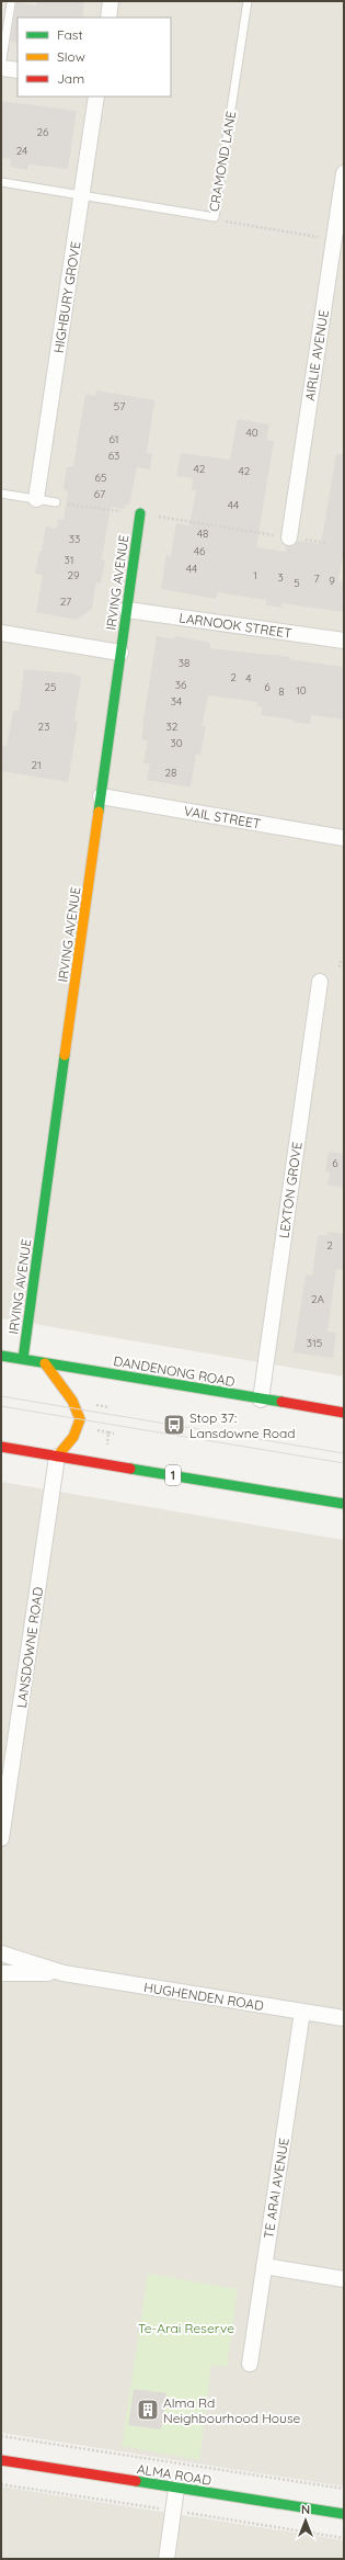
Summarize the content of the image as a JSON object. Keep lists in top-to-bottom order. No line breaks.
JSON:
{"streets":{"main road":["IRVING AVENUE","DANDENONG ROAD","1","ALMA ROAD"],"street":["HIGHBURY GROVE","AIRLIE AVENUE","LARNOOK STREET","VAIL STREET","LEXTON GROVE","LANSDOWNE ROAD","HUGHENDEN ROAD","TE ARAI AVENUE"],"lane":["CRAMOND LANE"]},"crossings":[["CRAMOND LANE","HIGHBURY GROVE"],["IRVING AVENUE","LARNOOK STREET"],["IRVING AVENUE","VAIL STREET"],["IRVING AVENUE","DANDENONG ROAD"],["LEXTON GROVE","DANDENONG ROAD"],["1","LANSDOWNE ROAD"],["HUGHENDEN ROAD","TE ARAI AVENUE"]],"parks":["Te-Arai Reserve"],"places":{"bus stop":["Stop 37: Lansdowne Road"],"building":["Alma Rd Neighbourhood House"]},"house_numbers":["26","24","57","40","61","63","42","42","65","67","44","48","33","46","31","44","29","1","3","7","9","5","27","38","2","4","36","25","6","10","8","34","23","32","30","21","28","6","2","2A","315"],"legend":["Fast","Slow","Jam"],"north":"top"}
